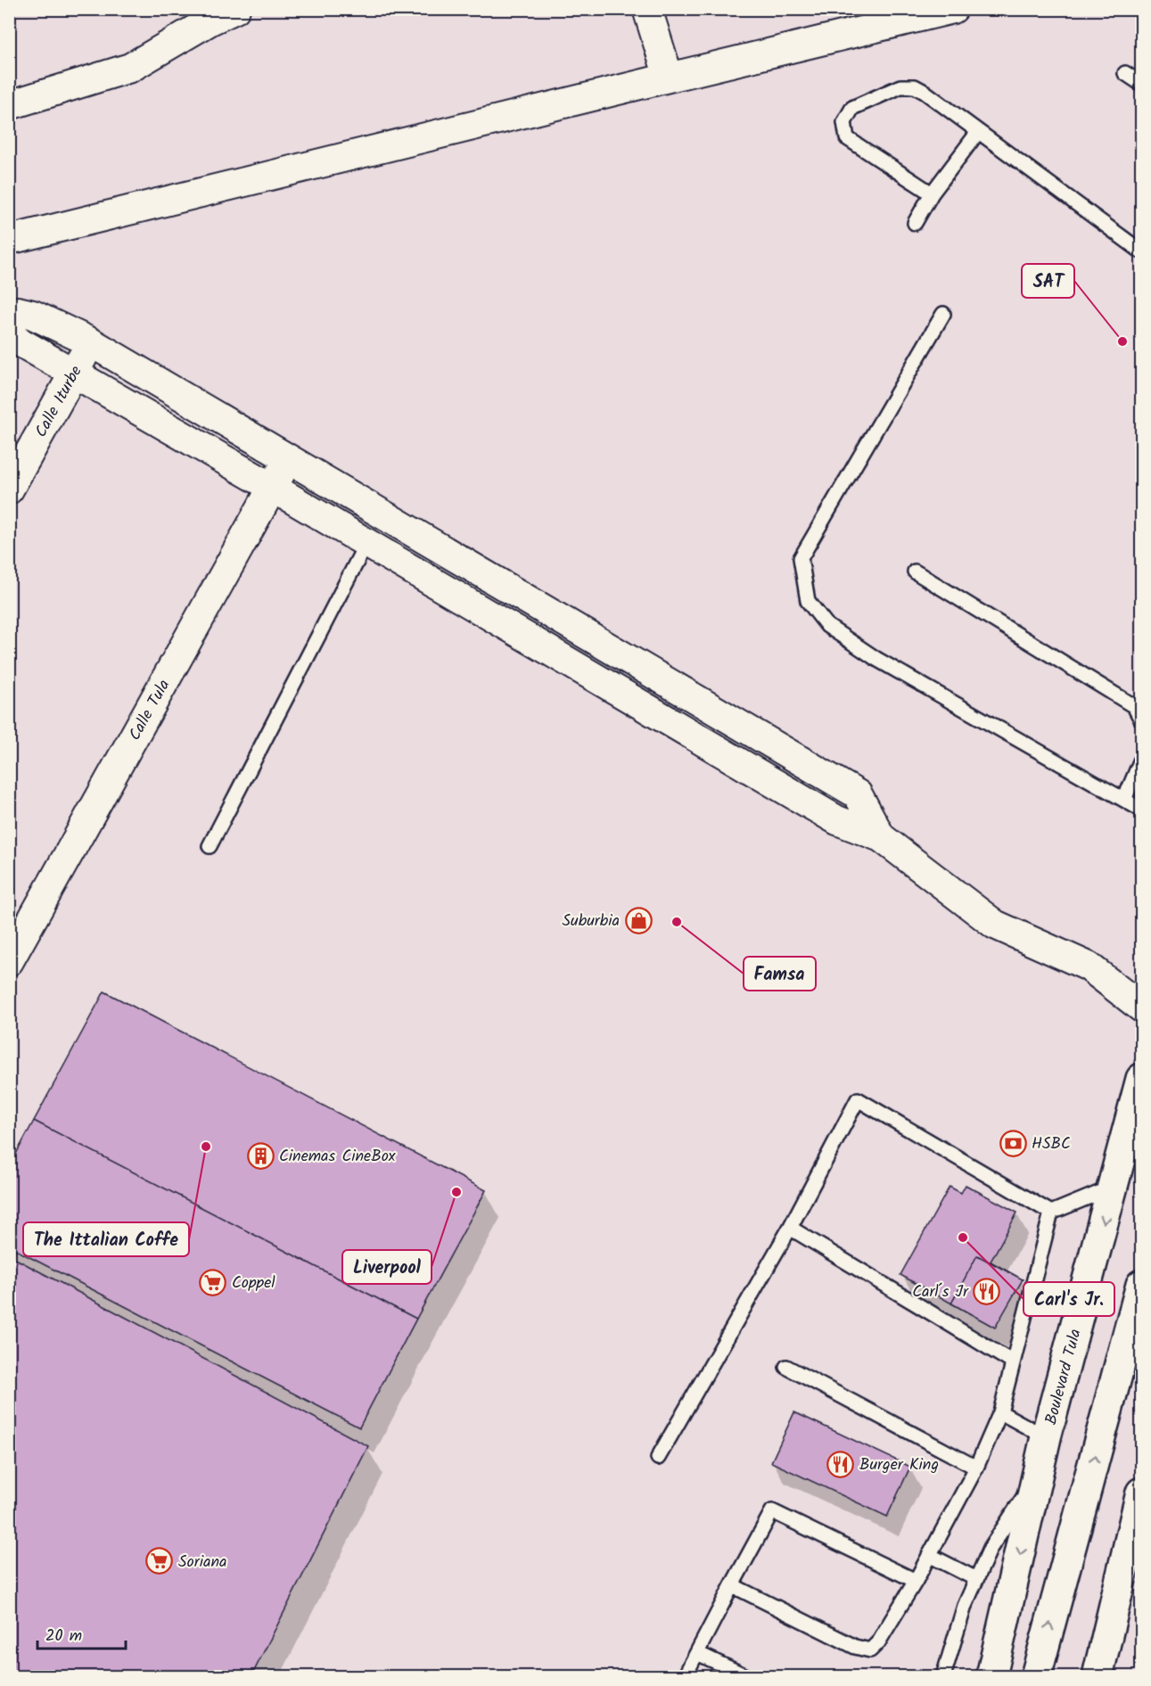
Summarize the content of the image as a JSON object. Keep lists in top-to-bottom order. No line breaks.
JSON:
{"streets":{"main road":["Boulevard Tula"],"street":["Calle Iturbe","Calle Tula"]},"places":{"other":["SAT","Famsa","The Ittalian Coffe","Liverpool","Carl's Jr."],"shop":["Suburbia"],"bank":["HSBC"],"building":["Cinemas CineBox"],"supermarket":["Coppel","Soriana"],"restaurant":["Carl´s Jr","Burger King"]},"scale_bar":"20 m"}
